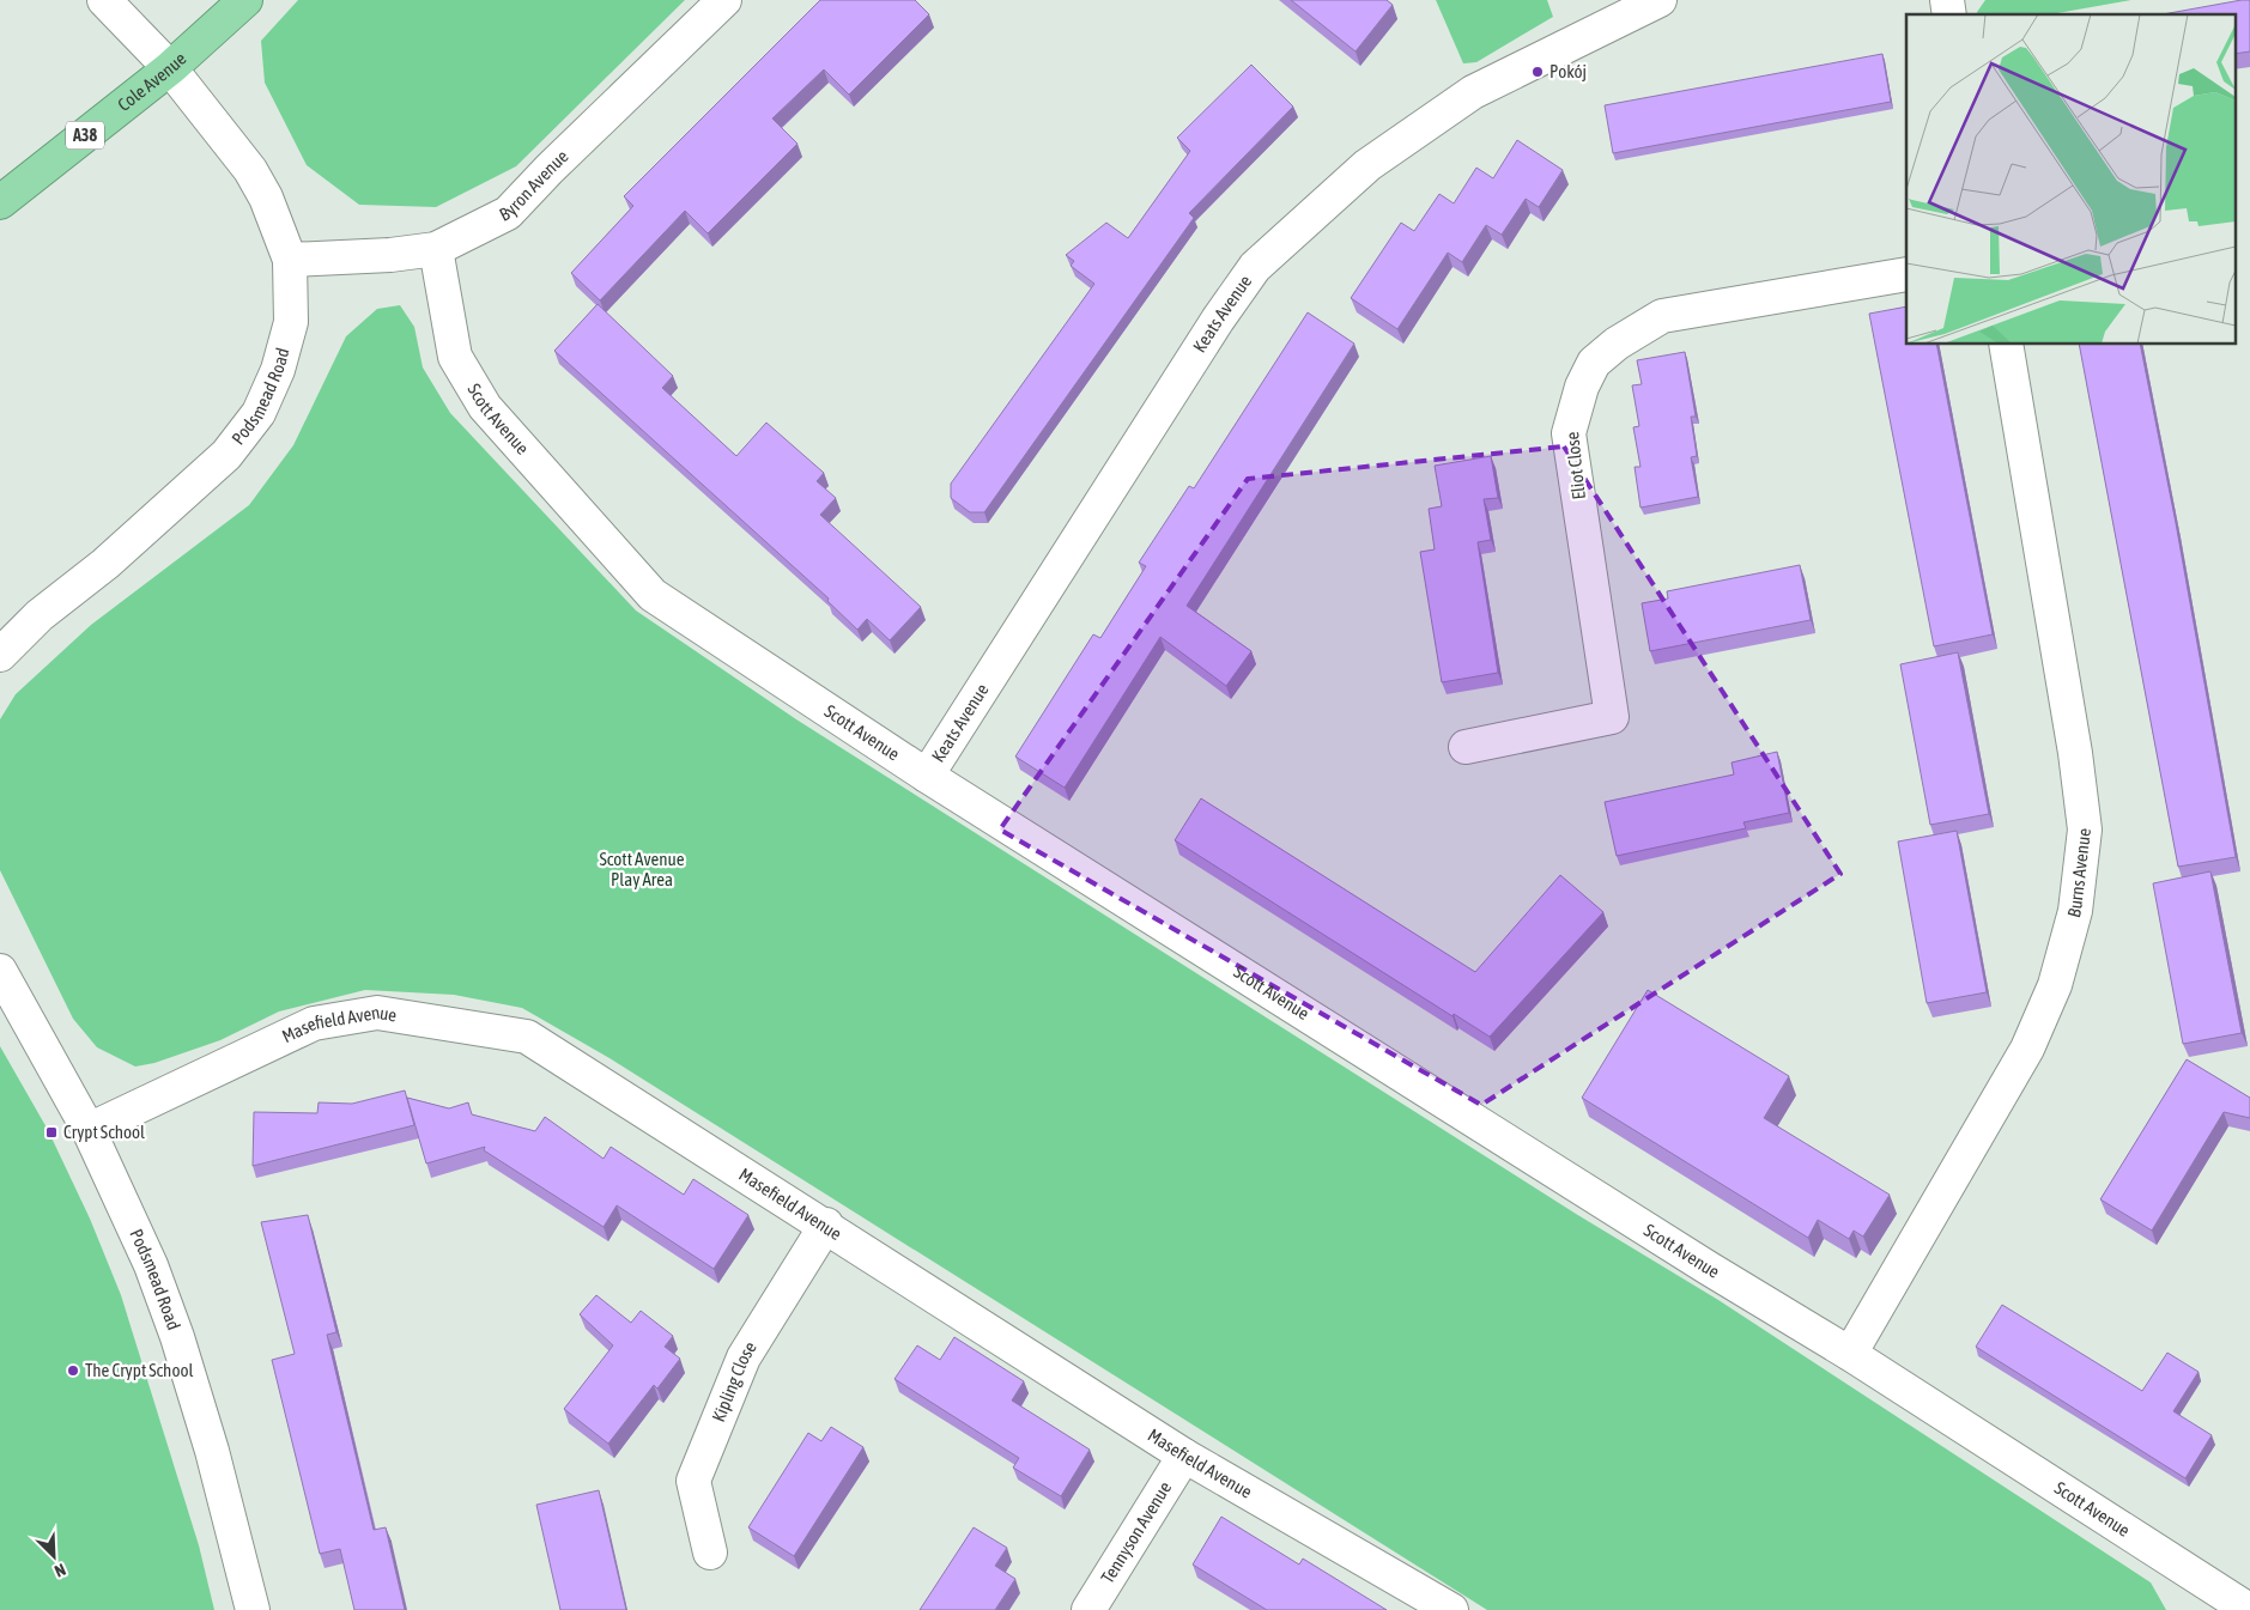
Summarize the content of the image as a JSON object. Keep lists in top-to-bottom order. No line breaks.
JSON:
{"streets":{"highway":["Cole Avenue","A38"],"street":["Byron Avenue","Keats Avenue","Podsmead Road","Scott Avenue","Eliot Close","Burns Avenue","Masefield Avenue","Kipling Close","Tennyson Avenue"]},"crossings":[["Cole Avenue","Podsmead Road"],["Byron Avenue","Podsmead Road"],["Byron Avenue","Scott Avenue"],["Keats Avenue","Scott Avenue"],["Podsmead Road","Masefield Avenue"],["Scott Avenue","Burns Avenue"],["Masefield Avenue","Kipling Close"],["Masefield Avenue","Tennyson Avenue"]],"parks":["Scott Avenue Play Area"],"places":{"other":["Pokój","The Crypt School"],"transit":["Crypt School"]},"north":"bottom right"}
